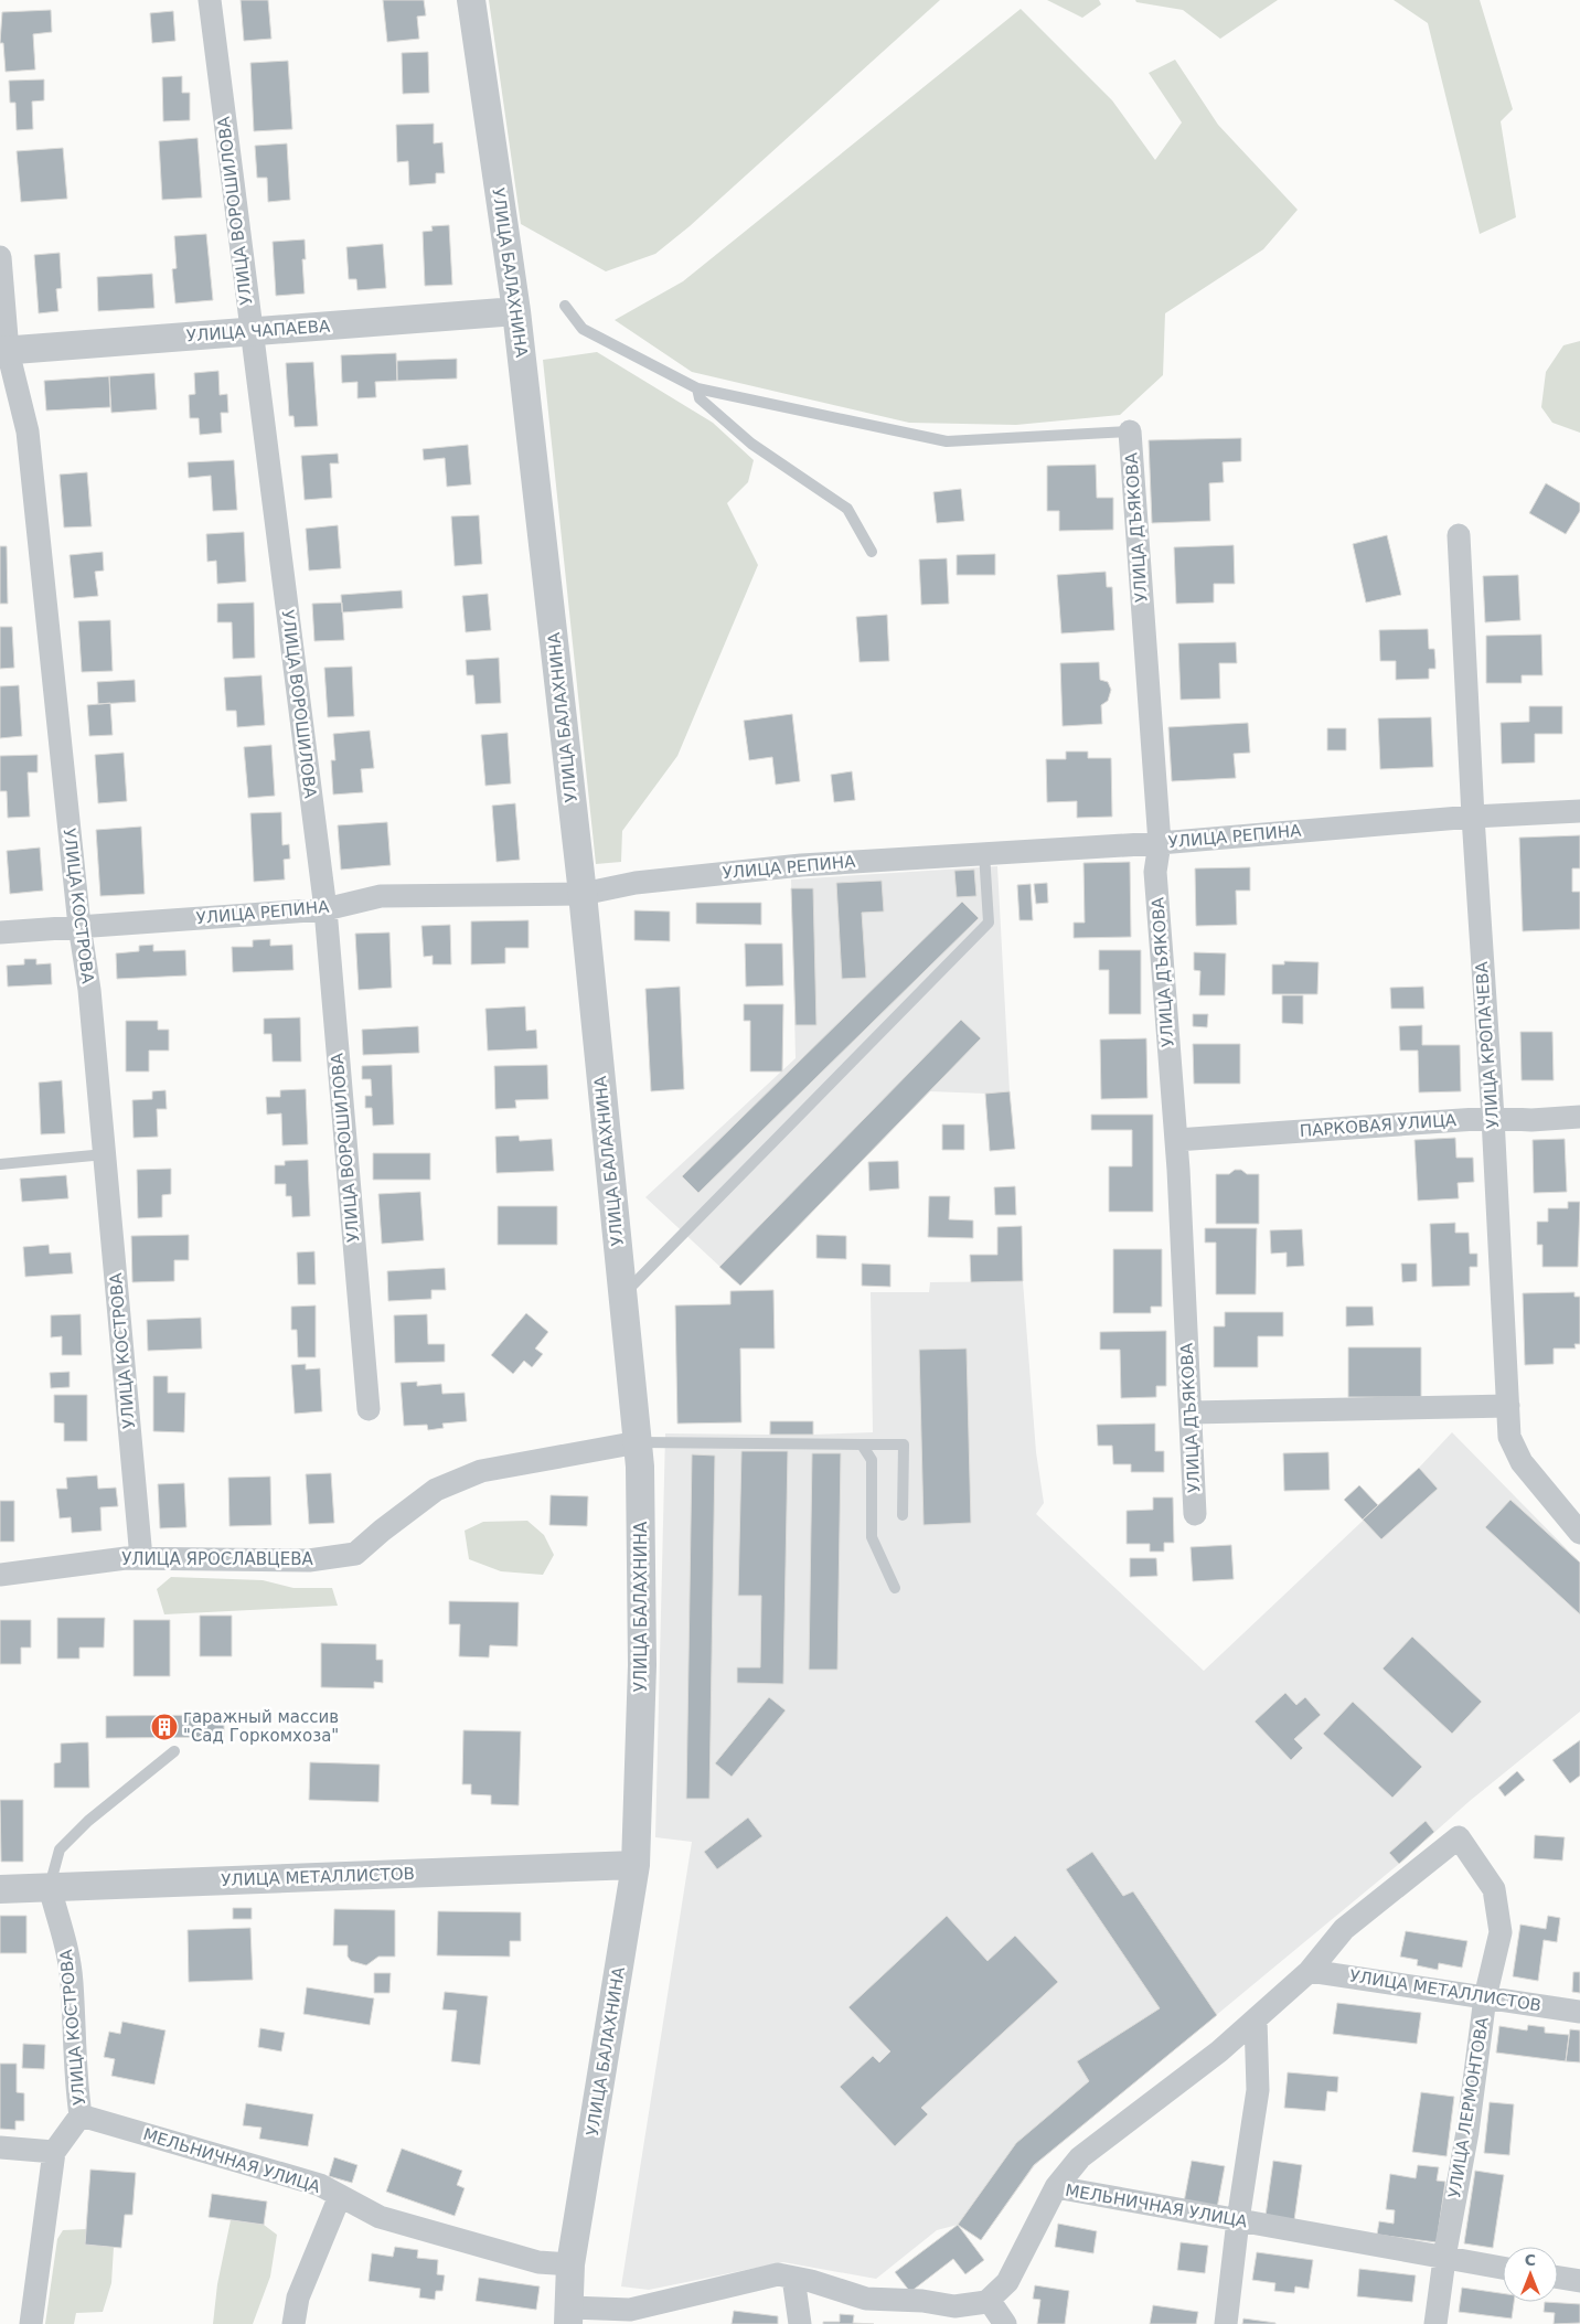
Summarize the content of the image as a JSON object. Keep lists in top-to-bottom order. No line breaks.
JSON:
{"streets":{"street":["УЛИЦА ВОРОШИЛОВА","УЛИЦА БАЛАХНИНА","УЛИЦА ЧАПАЕВА","УЛИЦА ДЪЯКОВА","УЛИЦА РЕПИНА","УЛИЦА КОСТРОВА","УЛИЦА КРОПАЧЕВА","ПАРКОВАЯ УЛИЦА","УЛИЦА ЯРОСЛАВЦЕВА","УЛИЦА МЕТАЛЛИСТОВ","УЛИЦА ЛЕРМОНТОВА","МЕЛЬНИЧНАЯ УЛИЦА"]},"crossings":[["УЛИЦА ВОРОШИЛОВА","УЛИЦА ЧАПАЕВА"],["УЛИЦА ВОРОШИЛОВА","УЛИЦА РЕПИНА"],["УЛИЦА БАЛАХНИНА","УЛИЦА ЧАПАЕВА"],["УЛИЦА БАЛАХНИНА","УЛИЦА РЕПИНА"],["УЛИЦА БАЛАХНИНА","УЛИЦА ЯРОСЛАВЦЕВА"],["УЛИЦА БАЛАХНИНА","УЛИЦА МЕТАЛЛИСТОВ"],["УЛИЦА БАЛАХНИНА","МЕЛЬНИЧНАЯ УЛИЦА"],["УЛИЦА ЧАПАЕВА","УЛИЦА КОСТРОВА"],["УЛИЦА ДЪЯКОВА","УЛИЦА РЕПИНА"],["УЛИЦА ДЪЯКОВА","ПАРКОВАЯ УЛИЦА"],["УЛИЦА РЕПИНА","УЛИЦА КОСТРОВА"],["УЛИЦА РЕПИНА","УЛИЦА КРОПАЧЕВА"],["УЛИЦА КОСТРОВА","УЛИЦА ЯРОСЛАВЦЕВА"],["УЛИЦА КОСТРОВА","УЛИЦА МЕТАЛЛИСТОВ"],["УЛИЦА КОСТРОВА","МЕЛЬНИЧНАЯ УЛИЦА"],["УЛИЦА КРОПАЧЕВА","ПАРКОВАЯ УЛИЦА"],["УЛИЦА МЕТАЛЛИСТОВ","УЛИЦА ЛЕРМОНТОВА"],["УЛИЦА ЛЕРМОНТОВА","МЕЛЬНИЧНАЯ УЛИЦА"]],"places":{"building":["гаражный массив \"Сад Горкомхоза\""]},"north":"top"}
